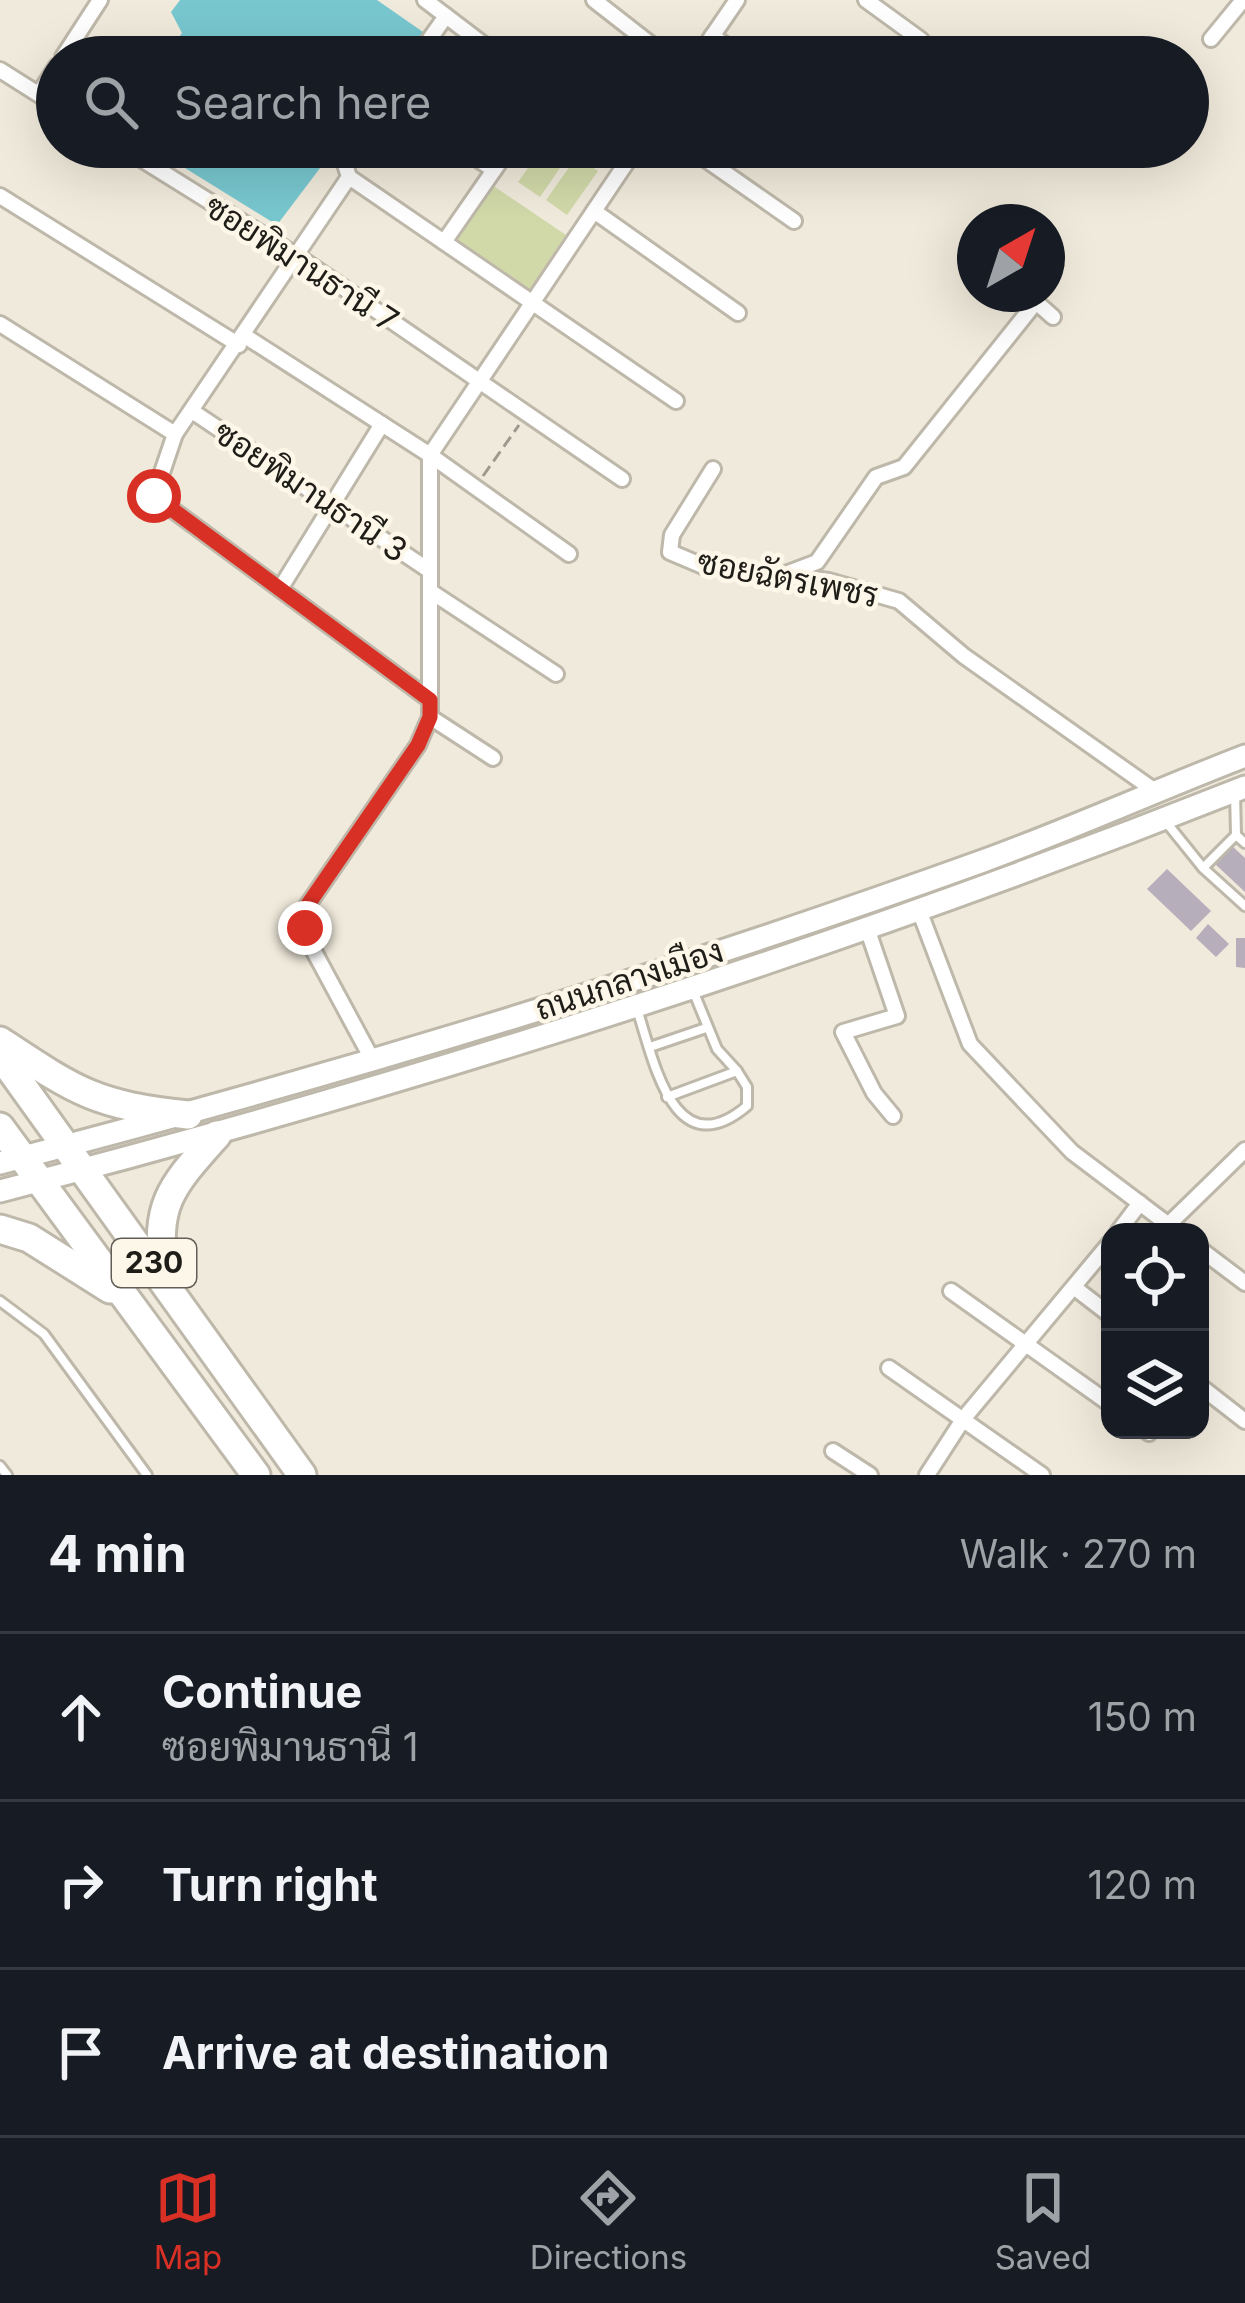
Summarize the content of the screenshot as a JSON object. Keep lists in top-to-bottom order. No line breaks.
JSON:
{"streets":{"highway":["230"],"main road":["ถนนกลางเมือง"],"street":["ซอยพิมานธานี 7","ซอยพิมานธานี 3","ซอยฉัตรเพชร"]},"crossings":[["ซอยฉัตรเพชร","ถนนกลางเมือง"],["ถนนกลางเมือง","230"]],"north":"top right","page":{"search":"Search here","heading":["4 min","Walk · 270 m"],"list":[["Continue","ซอยพิมานธานี 1","150 m"],["Turn right","120 m"],"Arrive at destination"],"nav":["Map","Directions","Saved"]}}
